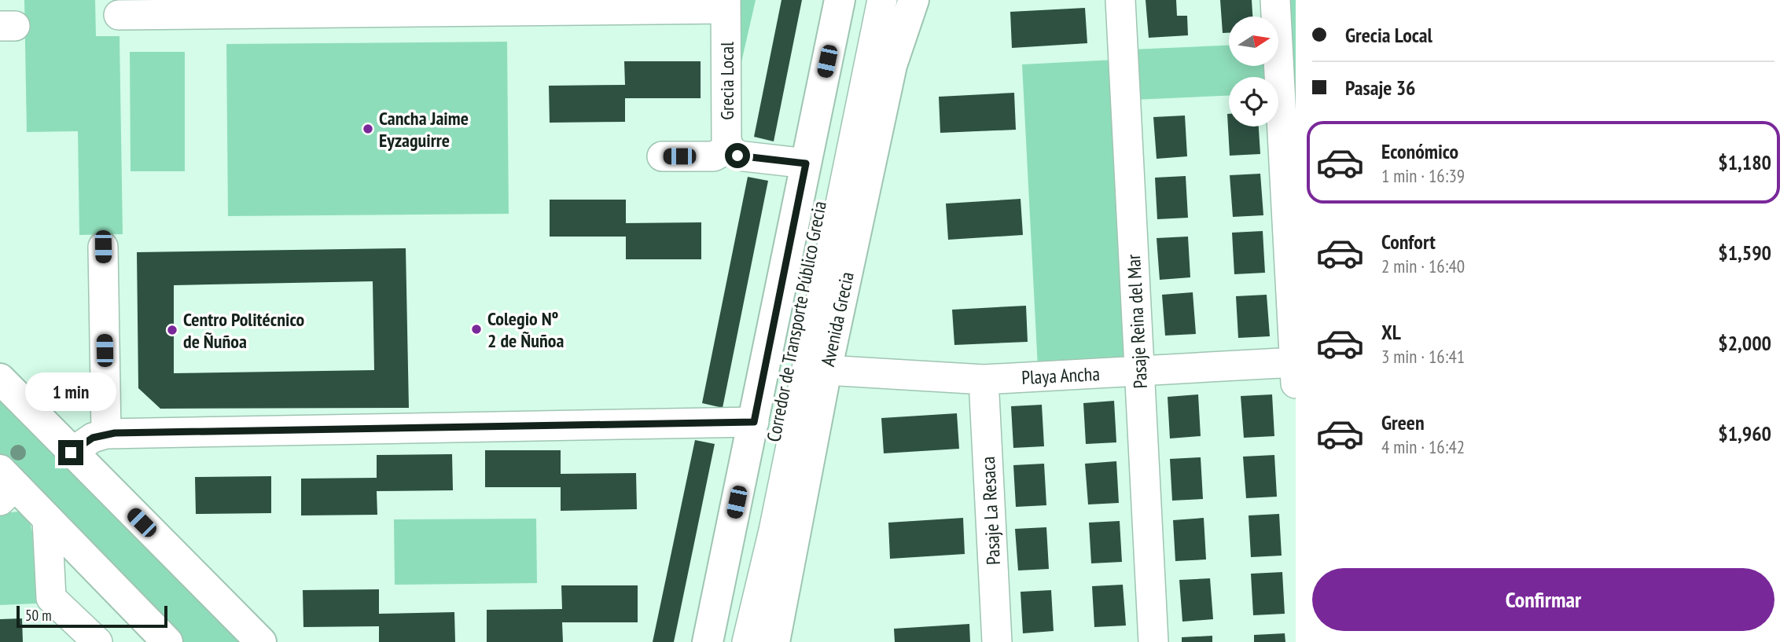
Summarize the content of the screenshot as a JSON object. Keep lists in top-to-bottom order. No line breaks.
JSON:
{"streets":{"main road":["Avenida Grecia"],"street":["Grecia Local","Corredor de Transporte Público Grecia","Pasaje Reina del Mar","Playa Ancha","Pasaje La Resaca"]},"crossings":[["Avenida Grecia","Playa Ancha"],["Pasaje Reina del Mar","Playa Ancha"],["Playa Ancha","Pasaje La Resaca"]],"places":["Cancha Jaime Eyzaguirre","Colegio Nº 2 de Ñuñoa","Centro Politécnico de Ñuñoa"],"scale_bar":"50 m","north":"right","page":{"banner":["Grecia Local","Pasaje 36"],"list":[{"name":"Económico","note":"1 min · 16:39","value":"$1,180"},{"name":"Confort","note":"2 min · 16:40","value":"$1,590"},{"name":"XL","note":"3 min · 16:41","value":"$2,000"},{"name":"Green","note":"4 min · 16:42","value":"$1,960"}],"bubble":"1 min","buttons":"Confirmar","scale":"50 m"}}
